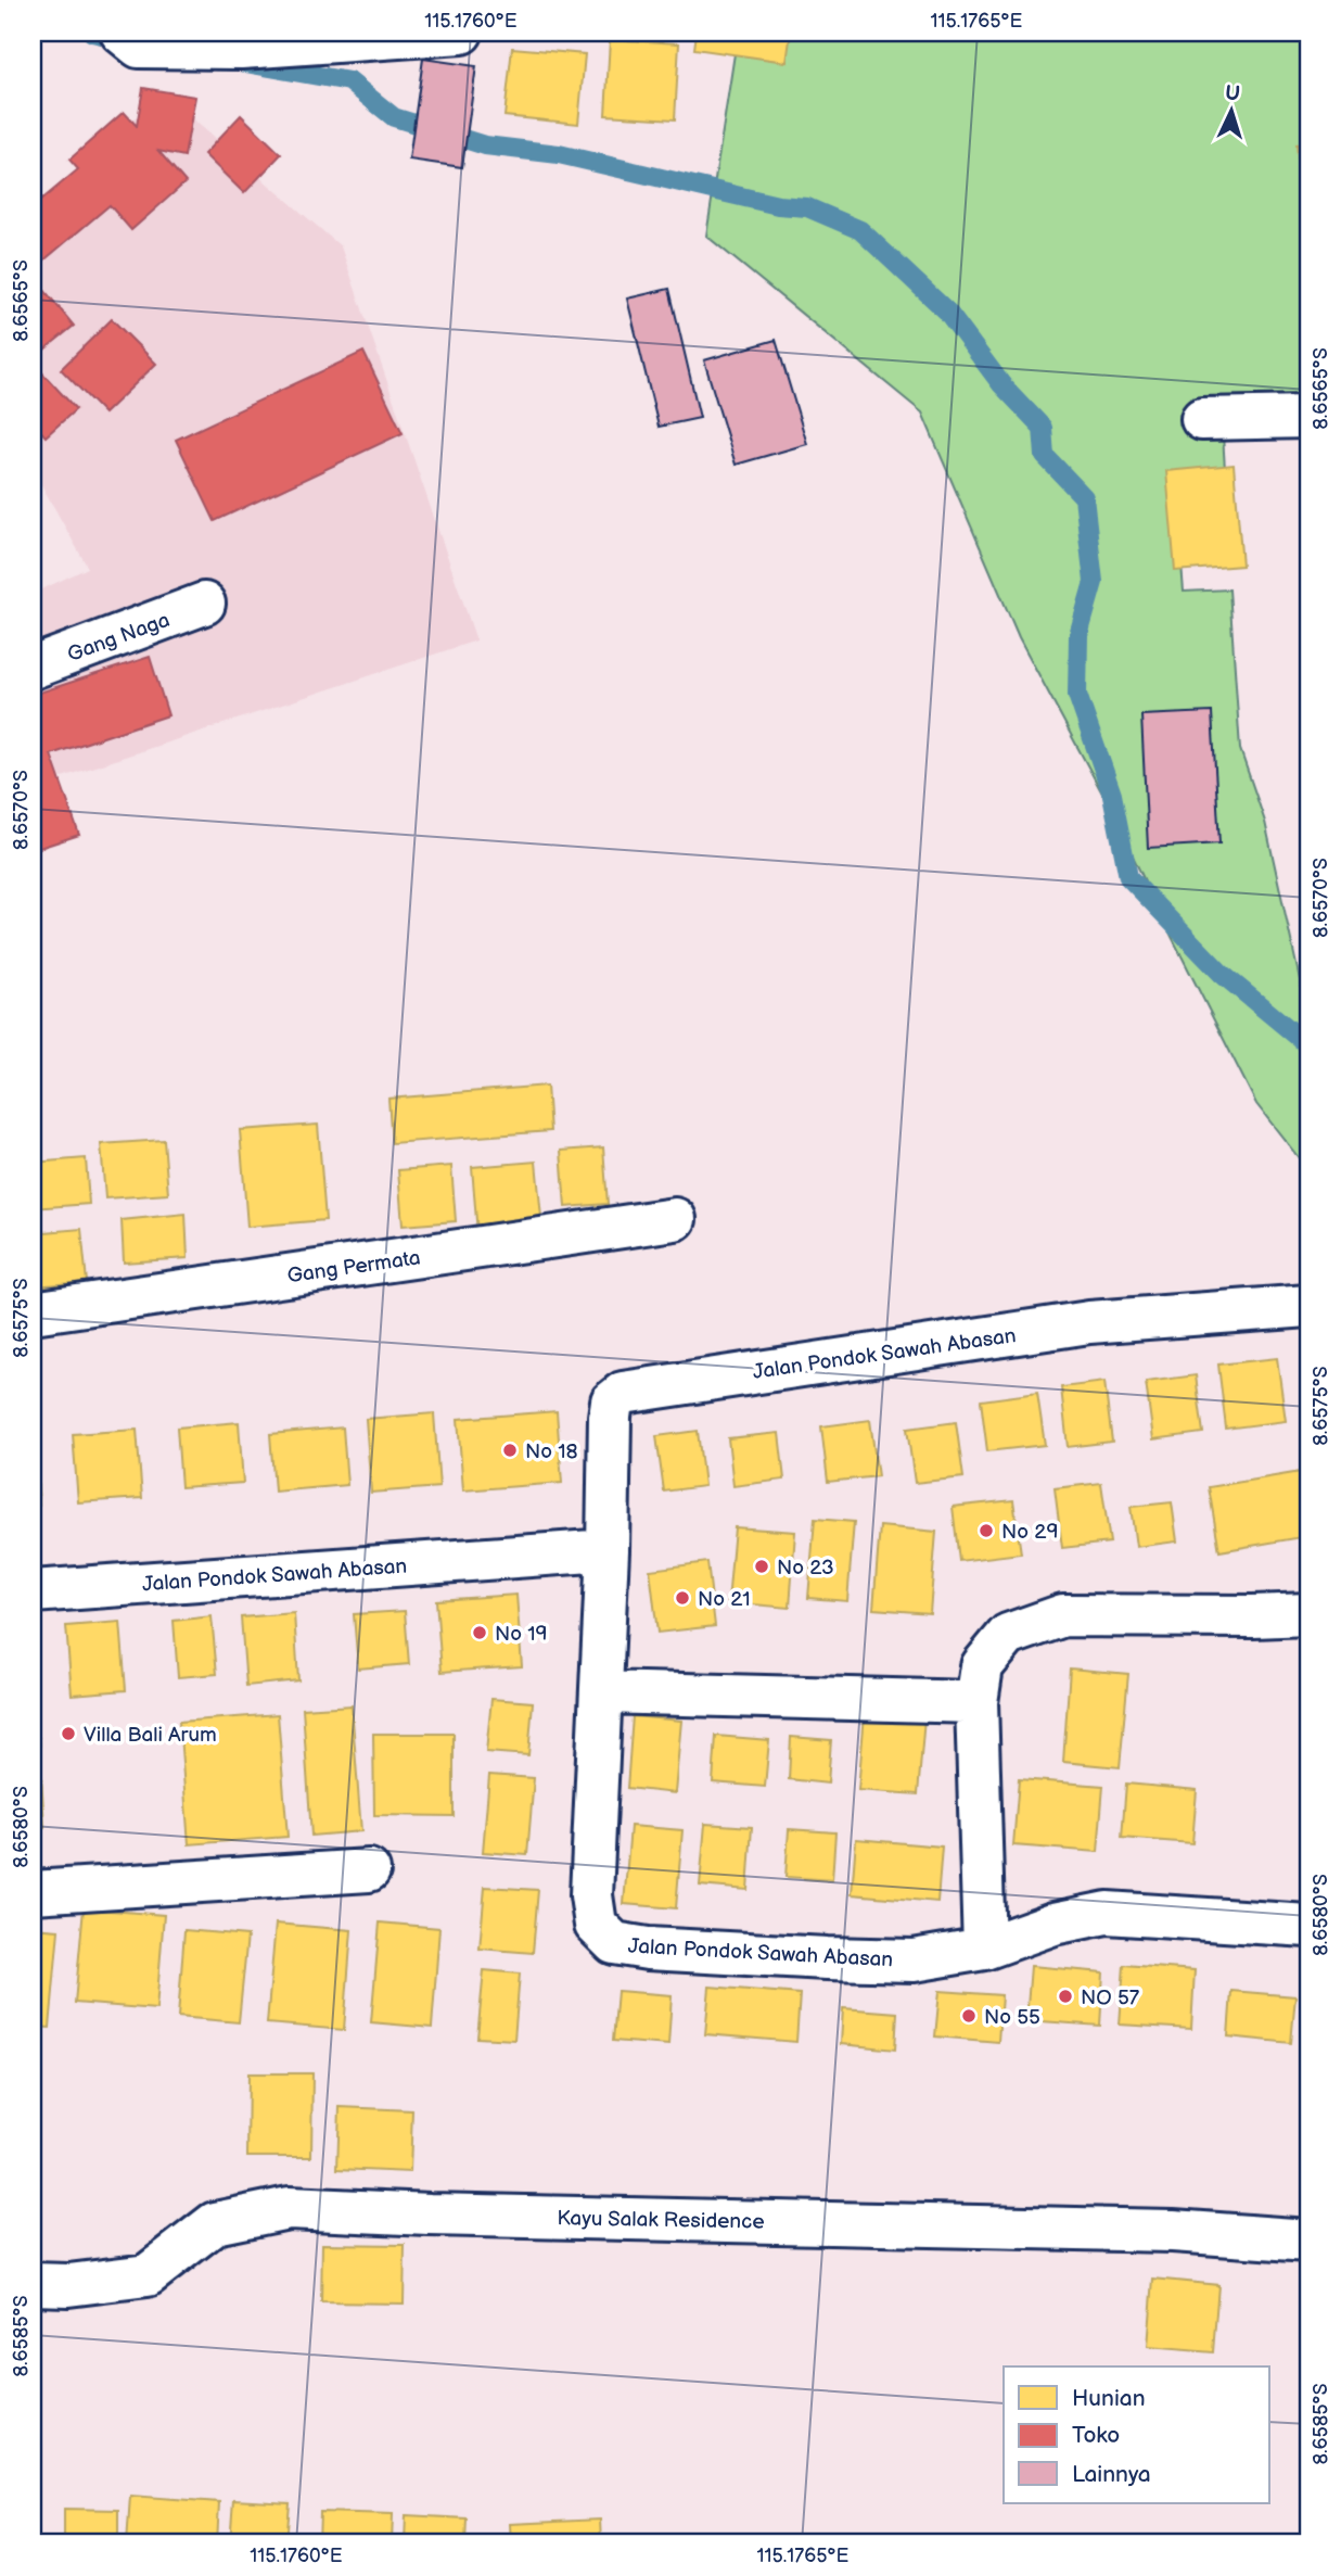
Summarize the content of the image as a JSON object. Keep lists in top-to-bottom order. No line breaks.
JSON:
{"streets":{"street":["Gang Naga","Gang Permata","Jalan Pondok Sawah Abasan","Kayu Salak Residence"]},"places":["No 18","No 29","No 23","No 21","No 19","Villa Bali Arum","NO 57","No 55"],"legend":["Hunian","Toko","Lainnya"],"north":"top","coordinates":["115.1760°E","115.1765°E","8.6565°S","8.6570°S","8.6575°S","8.6580°S","8.6585°S"]}
